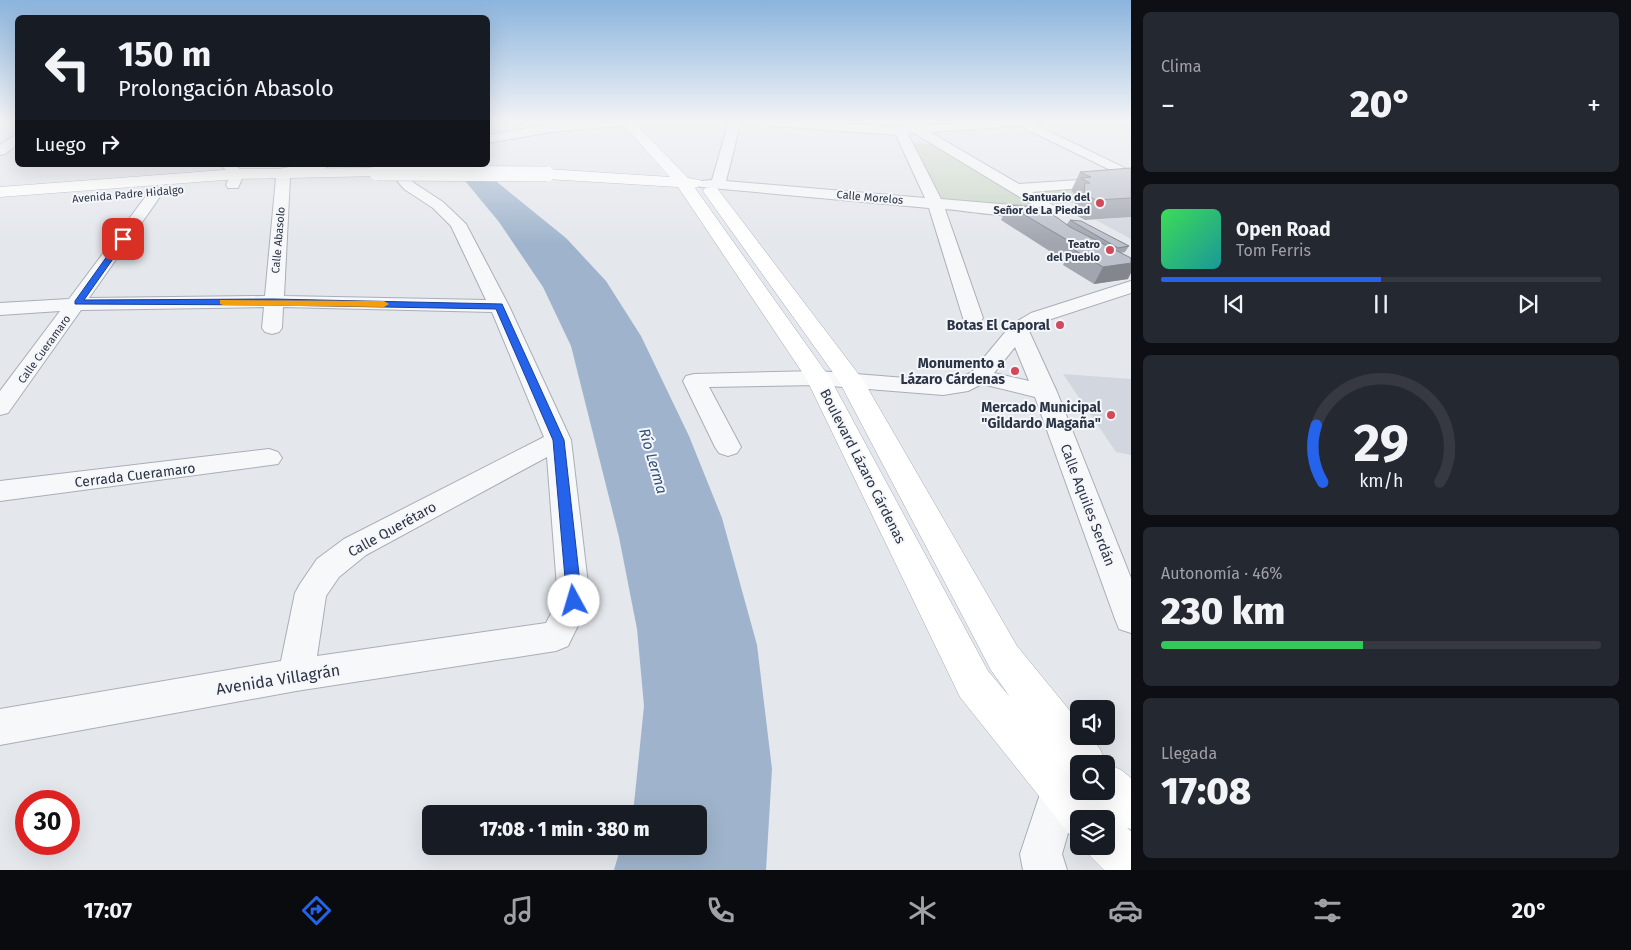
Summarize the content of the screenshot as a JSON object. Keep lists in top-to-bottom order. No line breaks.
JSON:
{"streets":{"main road":["Avenida Padre Hidalgo","Boulevard Lázaro Cárdenas"],"street":["Calle Morelos","Calle Abasolo","Calle Cueramaro","Cerrada Cueramaro","Calle Aquiles Serdán","Calle Querétaro","Avenida Villagrán"]},"crossings":[["Avenida Padre Hidalgo","Calle Morelos"],["Avenida Padre Hidalgo","Calle Abasolo"],["Avenida Padre Hidalgo","Calle Cueramaro"],["Avenida Padre Hidalgo","Boulevard Lázaro Cárdenas"],["Calle Morelos","Boulevard Lázaro Cárdenas"],["Calle Querétaro","Avenida Villagrán"]],"water":["Río Lerma"],"places":["Santuario del Señor de La Piedad","Teatro del Pueblo","Botas El Caporal","Monumento a Lázaro Cárdenas","Mercado Municipal \"Gildardo Magaña\""],"page":{"tile":["Clima",["Autonomía · 46%","230 km"],["Llegada","17:08"]],"turn":["150 m","Prolongación Abasolo"],"heat":["−","20°","+"],"then":"Luego","song":["Open Road","Tom Ferris"],"limit":"30","trip":"17:08 · 1 min · 380 m","tabs":["17:07","20°"],"gauge":["29","km/h"]}}
